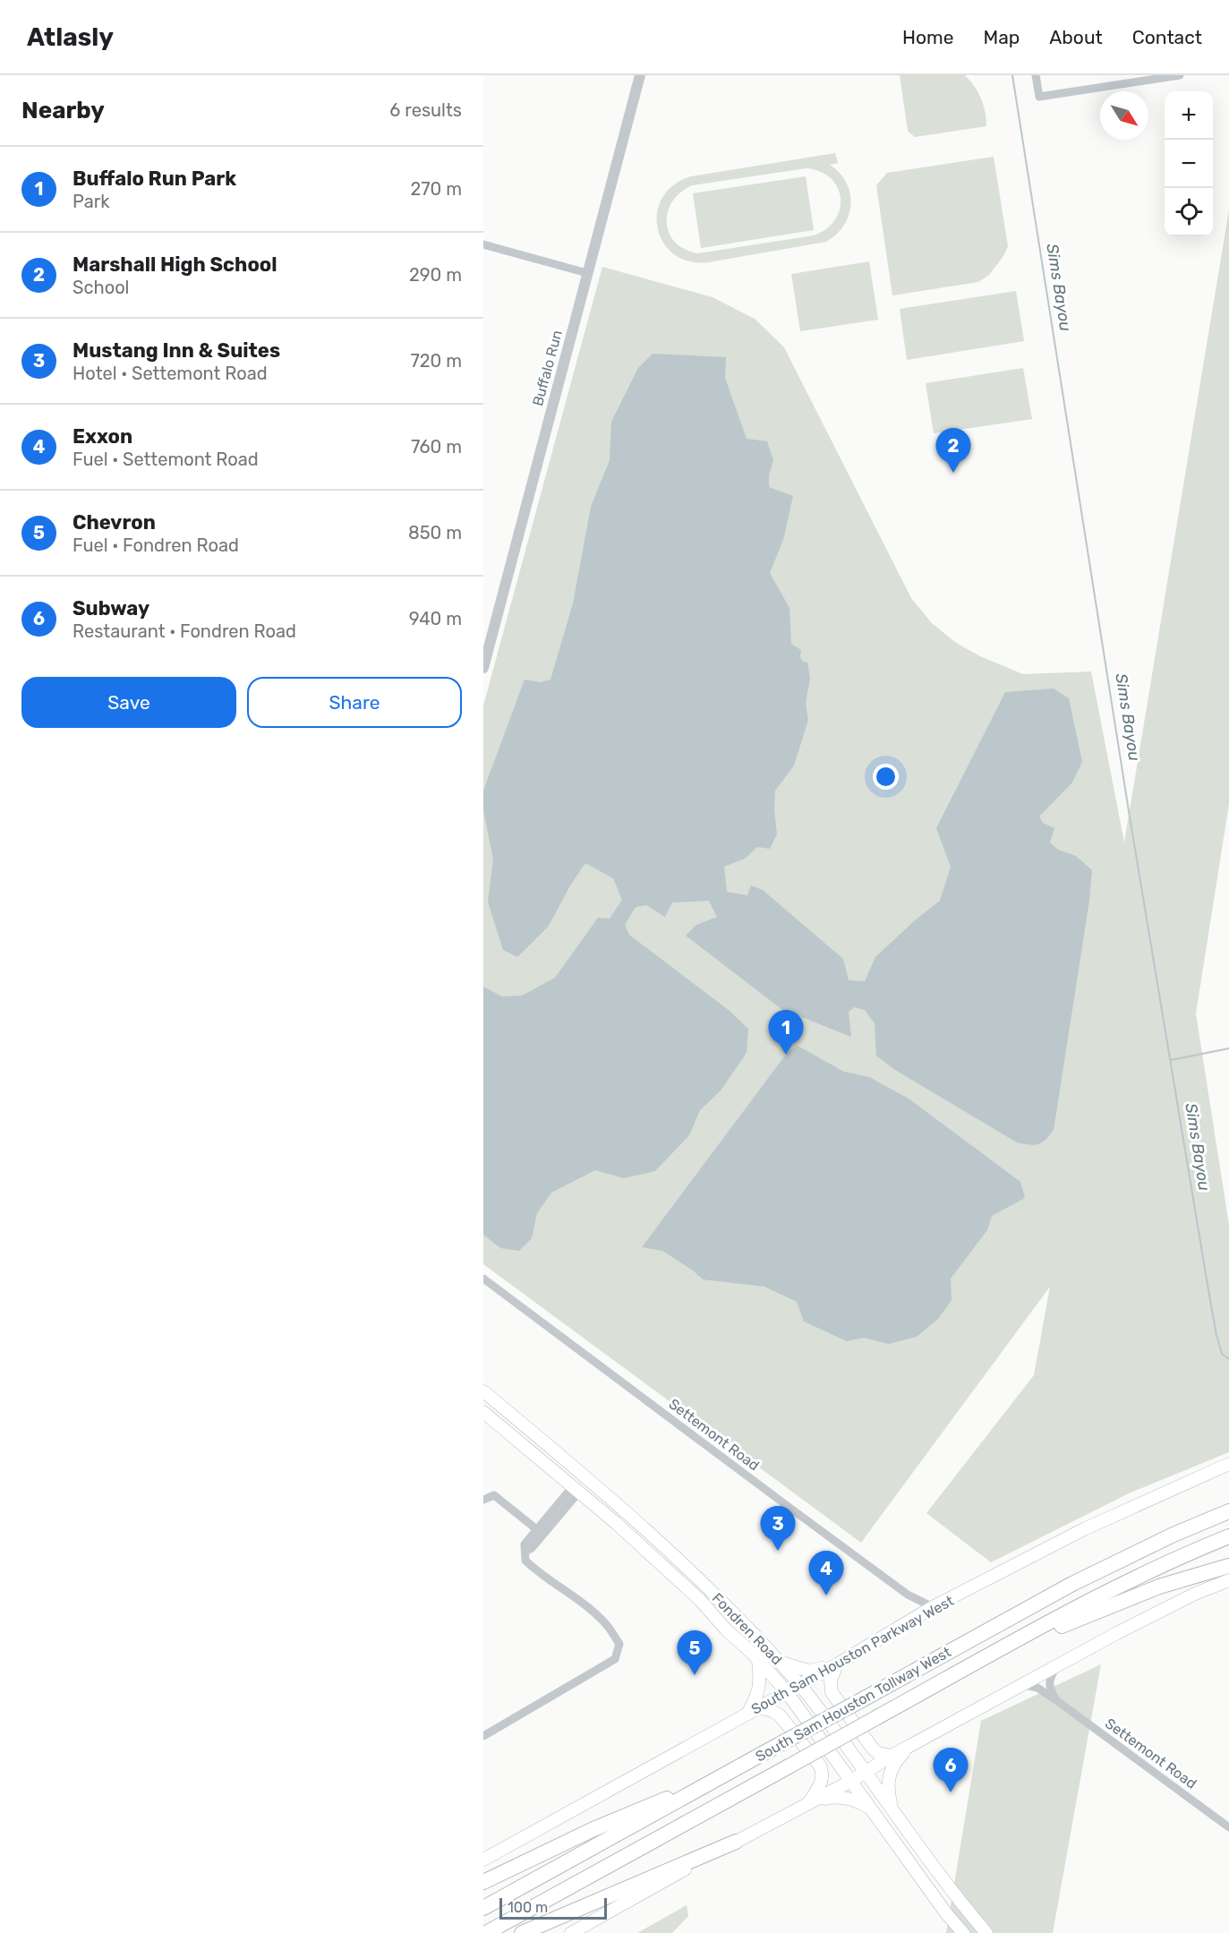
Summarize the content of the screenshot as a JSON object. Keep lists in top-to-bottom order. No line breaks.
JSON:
{"streets":{"highway":["South Sam Houston Tollway West"],"main road":["Fondren Road","South Sam Houston Parkway West"],"street":["Buffalo Run","Settemont Road"]},"crossings":[["Settemont Road","South Sam Houston Parkway West"],["Fondren Road","South Sam Houston Parkway West"]],"water":["Sims Bayou"],"scale_bar":"100 m","north":"bottom right","page":{"header":"Atlasly","nav":["Home","Map","About","Contact"],"heading":["Nearby","6 results"],"map_buttons":["+","−"],"list":[{"mark":"1","name":"Buffalo Run Park","note":"Park","value":"270 m"},{"mark":"2","name":"Marshall High School","note":"School","value":"290 m"},{"mark":"3","name":"Mustang Inn & Suites","note":"Hotel · Settemont Road","value":"720 m"},{"mark":"4","name":"Exxon","note":"Fuel · Settemont Road","value":"760 m"},{"mark":"5","name":"Chevron","note":"Fuel · Fondren Road","value":"850 m"},{"mark":"6","name":"Subway","note":"Restaurant · Fondren Road","value":"940 m"}],"pins":["2","1","3","4","5","6"],"buttons":["Save","Share"],"scale":"100 m"}}
